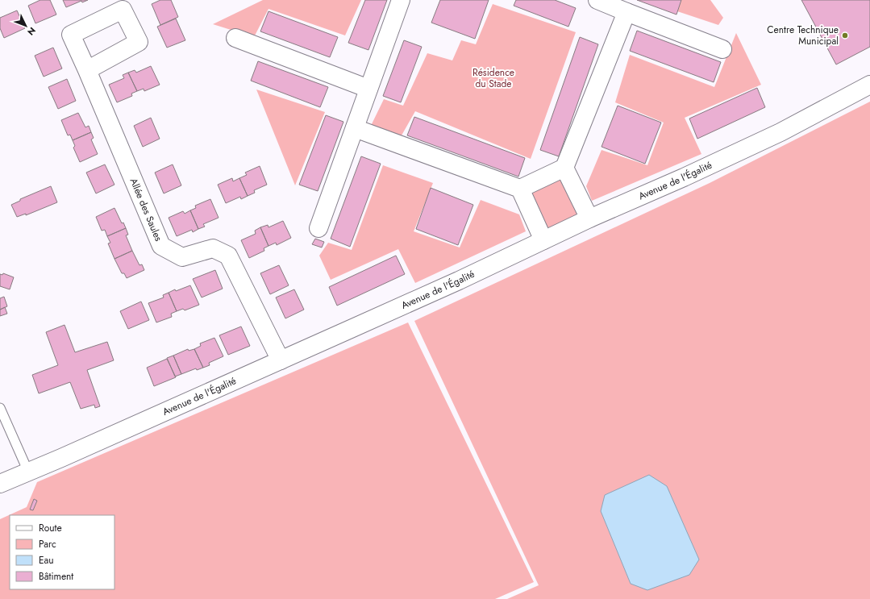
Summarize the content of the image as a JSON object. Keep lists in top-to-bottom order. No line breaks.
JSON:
{"streets":{"street":["Avenue de l'Égalité","Allée des Saules"]},"crossings":[["Avenue de l'Égalité","Allée des Saules"]],"parks":["Résidence du Stade"],"places":["Centre Technique Municipal"],"legend":["Route","Parc","Eau","Bâtiment"],"north":"bottom right"}
